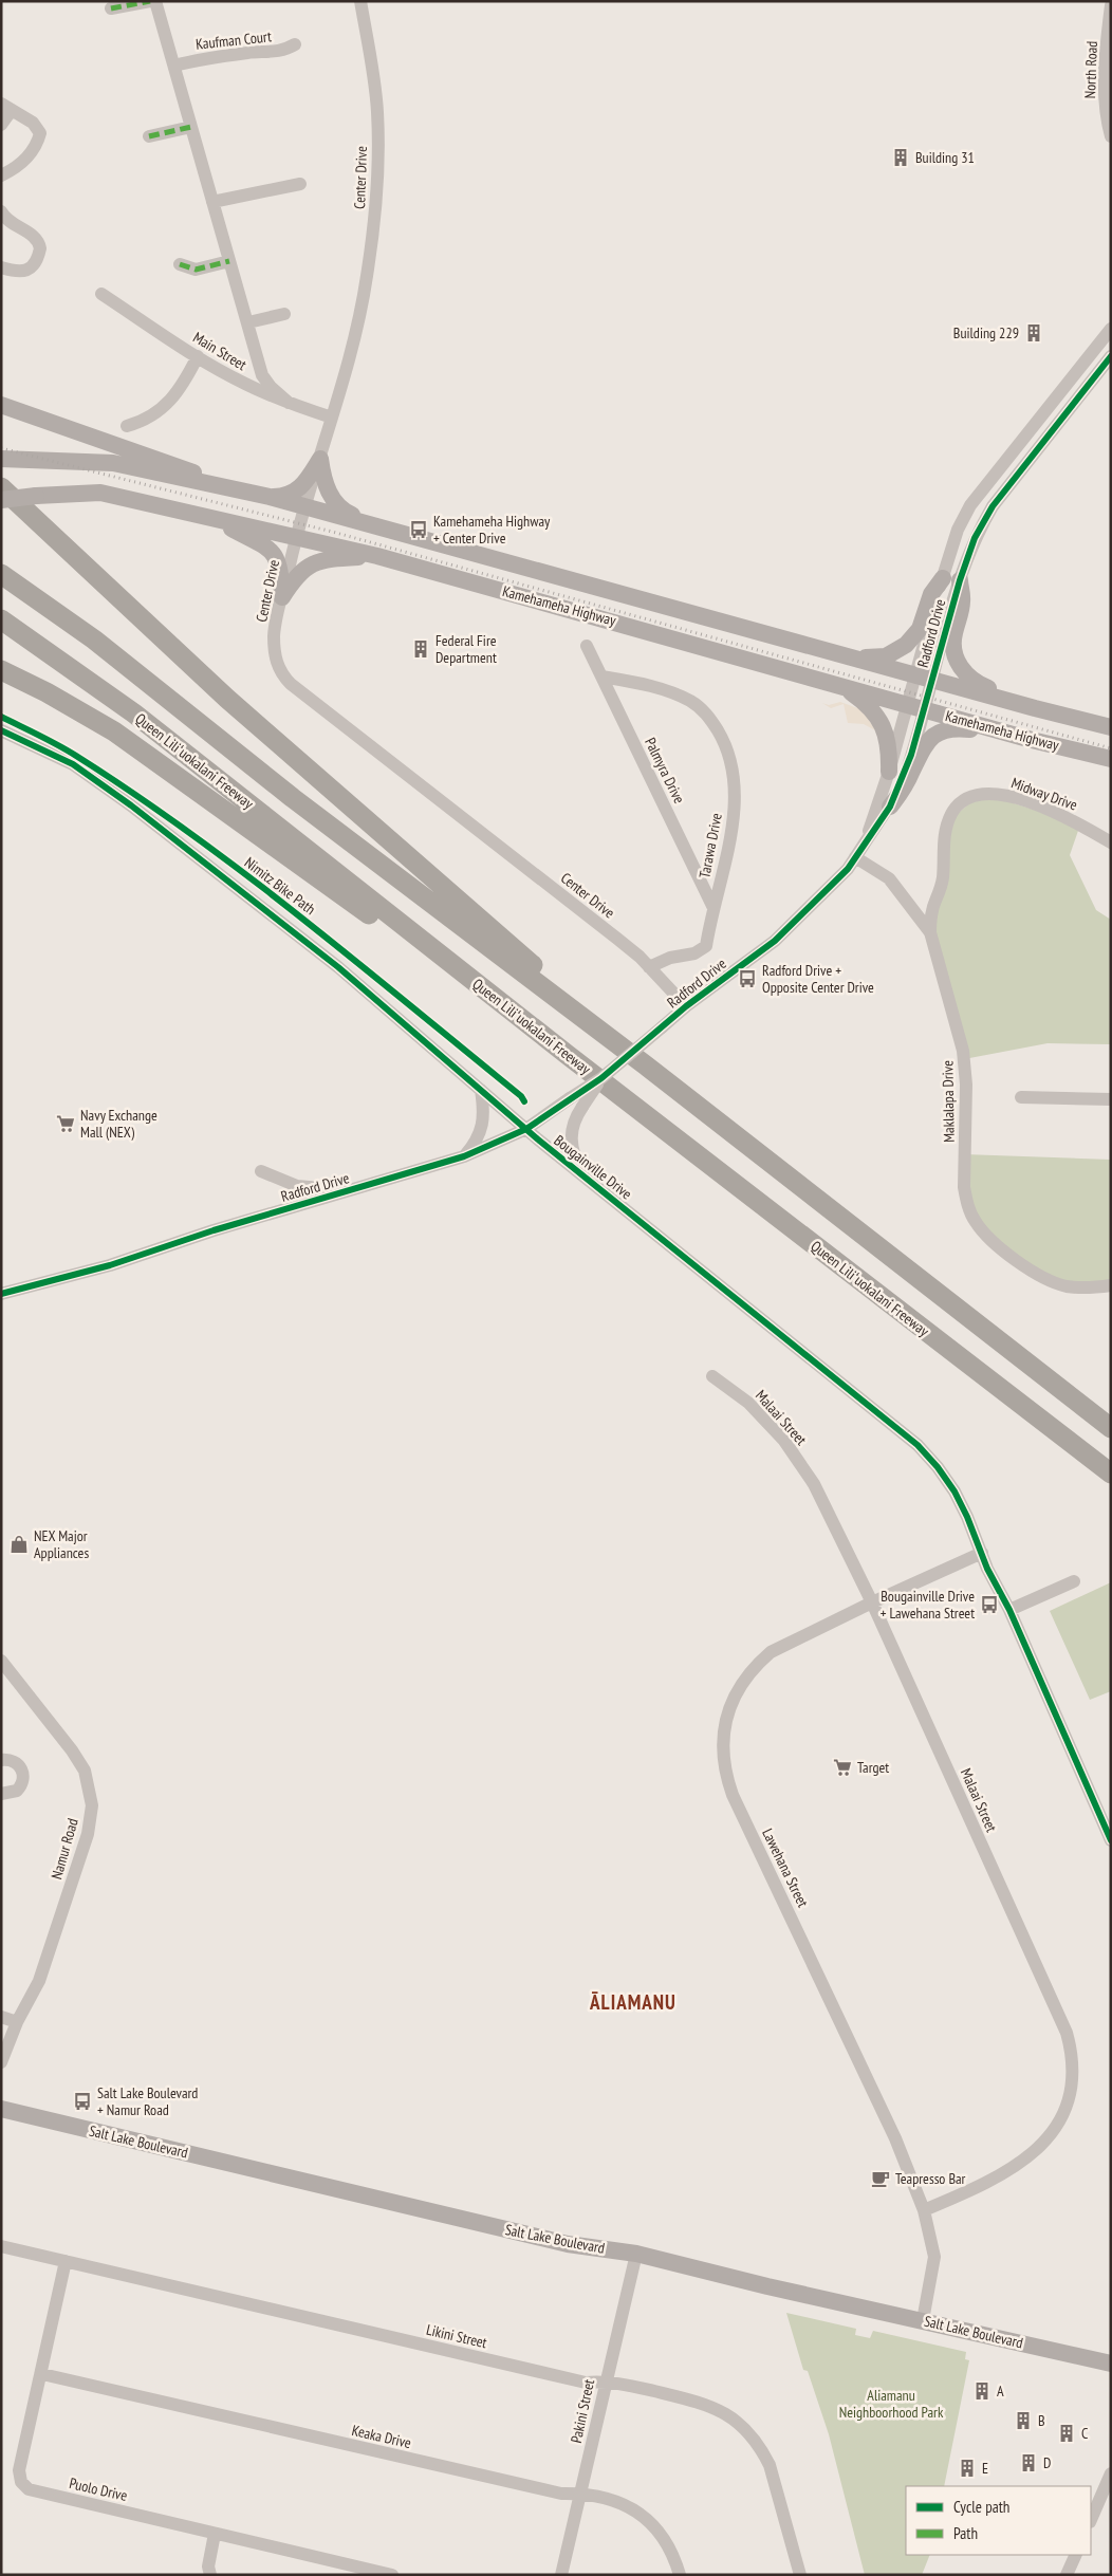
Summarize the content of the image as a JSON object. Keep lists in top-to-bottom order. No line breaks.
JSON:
{"streets":{"highway":["Queen Liliʻuokalani Freeway"],"main road":["Kamehameha Highway","Salt Lake Boulevard"],"street":["Kaufman Court","North Road","Center Drive","Main Street","Radford Drive","Palmyra Drive","Midway Drive","Tarawa Drive","Maklalapa Drive","Bougainville Drive","Malaai Street","Namur Road","Lawehana Street","Likini Street","Pakini Street","Keaka Drive","Puolo Drive"],"cycle path":["Nimitz Bike Path"]},"crossings":[["Center Drive","Main Street"],["Center Drive","Kamehameha Highway"],["Center Drive","Radford Drive"],["Center Drive","Tarawa Drive"],["Kamehameha Highway","Radford Drive"],["Radford Drive","Bougainville Drive"],["Palmyra Drive","Tarawa Drive"],["Midway Drive","Maklalapa Drive"],["Bougainville Drive","Lawehana Street"],["Malaai Street","Lawehana Street"],["Lawehana Street","Salt Lake Boulevard"],["Salt Lake Boulevard","Pakini Street"],["Likini Street","Pakini Street"],["Likini Street","Puolo Drive"],["Pakini Street","Keaka Drive"],["Keaka Drive","Puolo Drive"]],"districts":["ĀLIAMANU"],"parks":["Aliamanu Neighboorhood Park"],"places":{"building":["Building 31","Building 229","Federal Fire Department","A","B","C","D","E"],"bus stop":["Kamehameha Highway + Center Drive","Radford Drive + Opposite Center Drive","Bougainville Drive + Lawehana Street","Salt Lake Boulevard + Namur Road"],"supermarket":["Navy Exchange Mall (NEX)","Target"],"shop":["NEX Major Appliances"],"cafe":["Teapresso Bar"]},"legend":["Cycle path","Path"]}
